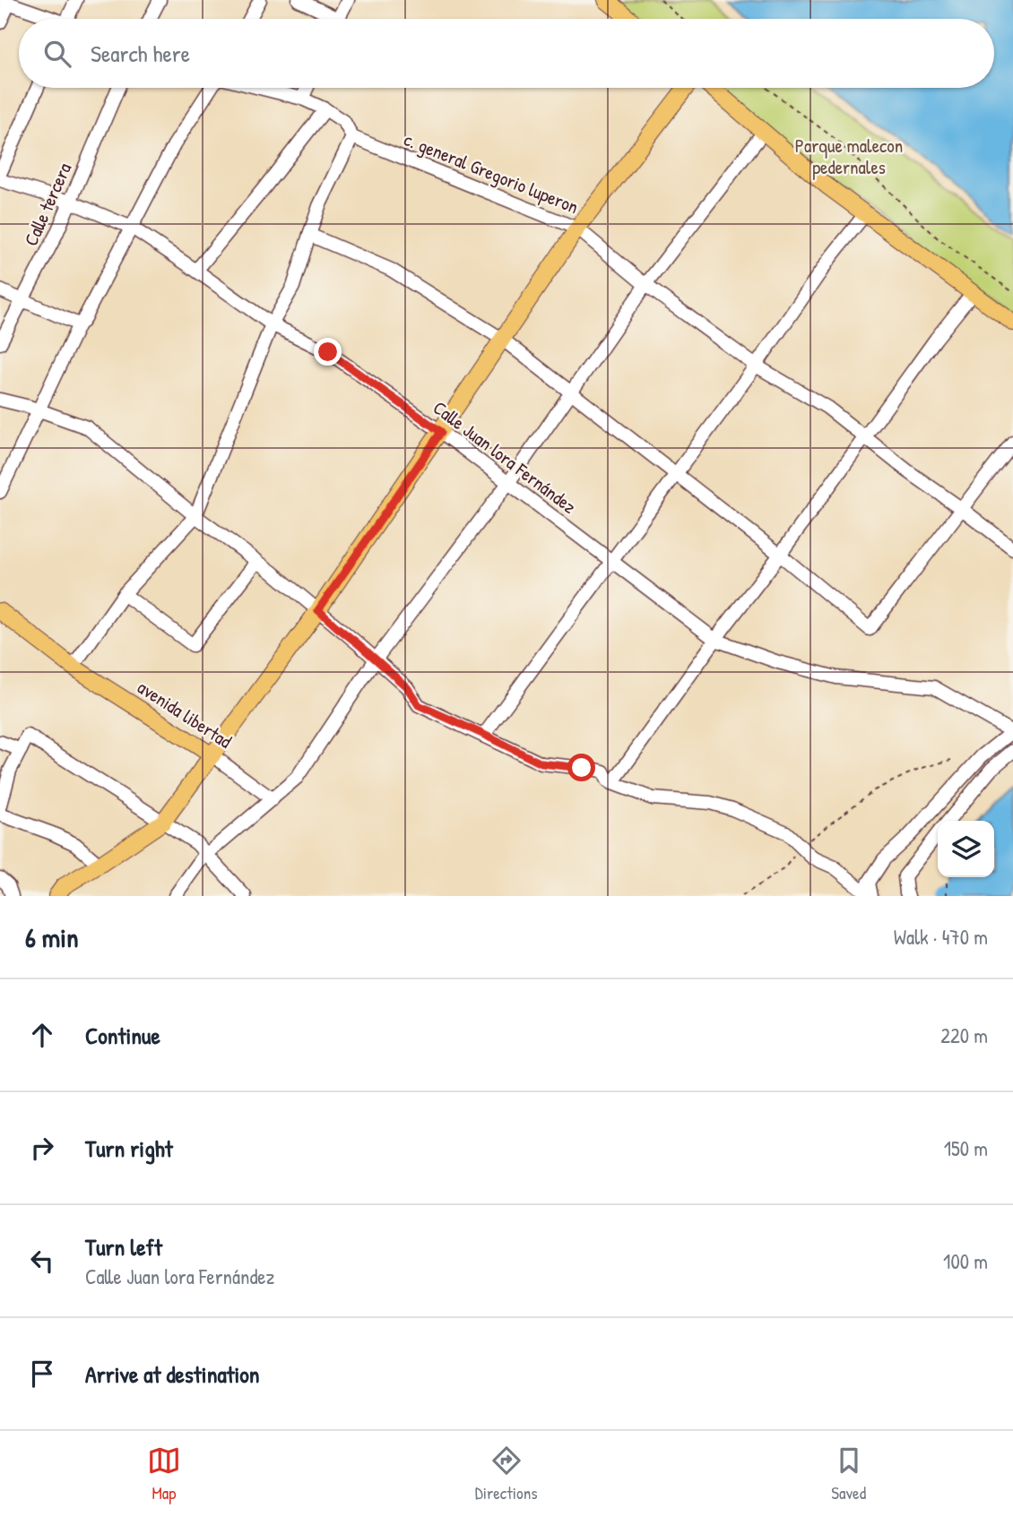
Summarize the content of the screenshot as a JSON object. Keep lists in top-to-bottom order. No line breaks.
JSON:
{"streets":{"main road":["avenida libertad"],"street":["c. general Gregorio luperon","Calle tercera","Calle Juan lora Fernández"]},"crossings":[["Calle tercera","Calle Juan lora Fernández"]],"parks":["Parque malecon pedernales"],"page":{"search":"Search here","heading":["6 min","Walk · 470 m"],"list":[["Continue","220 m"],["Turn right","150 m"],["Turn left","Calle Juan lora Fernández","100 m"],"Arrive at destination"],"nav":["Map","Directions","Saved"]}}
